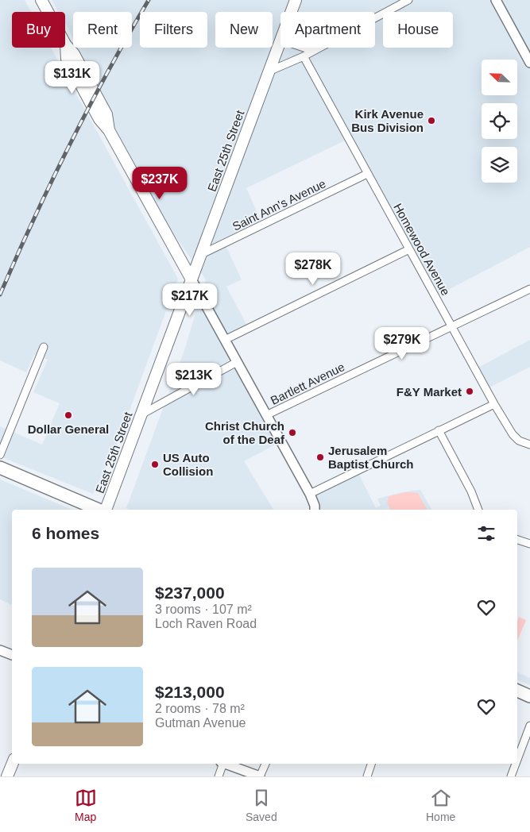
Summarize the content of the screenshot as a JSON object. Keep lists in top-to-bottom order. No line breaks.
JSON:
{"streets":{"main road":["East 25th Street"],"street":["Saint Ann's Avenue","Homewood Avenue","Bartlett Avenue"]},"crossings":[["East 25th Street","Saint Ann's Avenue"],["Saint Ann's Avenue","Homewood Avenue"],["Homewood Avenue","Bartlett Avenue"]],"places":["Kirk Avenue Bus Division","F&Y Market","Dollar General","Christ Church of the Deaf","Jerusalem Baptist Church","US Auto Collision"],"north":"top left","page":{"chip":["Buy","Rent","Filters","New","Apartment","House"],"price":["$131K","$237K","$278K","$217K","$279K","$213K"],"heading":"6 homes","list":[{"name":"$237,000","note":"3 rooms · 107 m² · Loch Raven Road"},{"name":"$213,000","note":"2 rooms · 78 m² · Gutman Avenue"}],"tabs":["Map","Saved","Home"]}}
